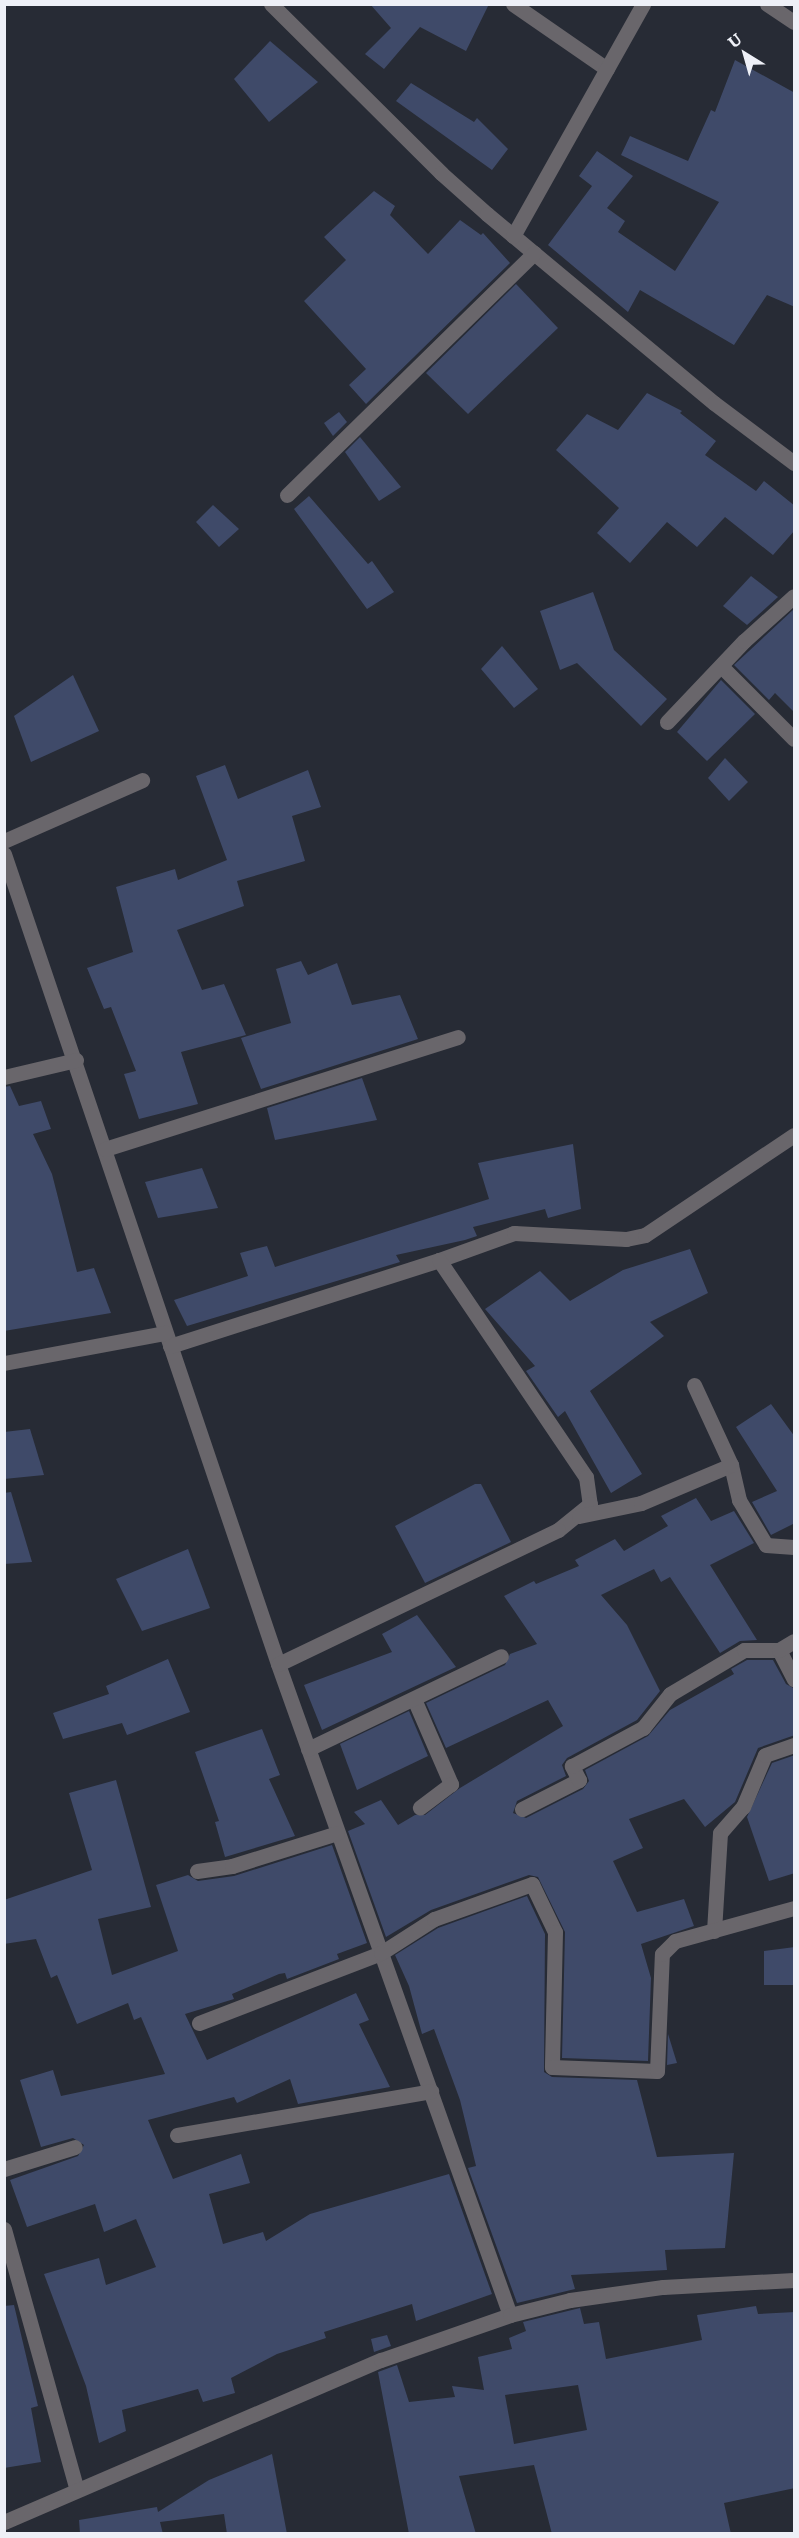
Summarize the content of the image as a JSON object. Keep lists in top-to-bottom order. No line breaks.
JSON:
{"north":"top left"}
